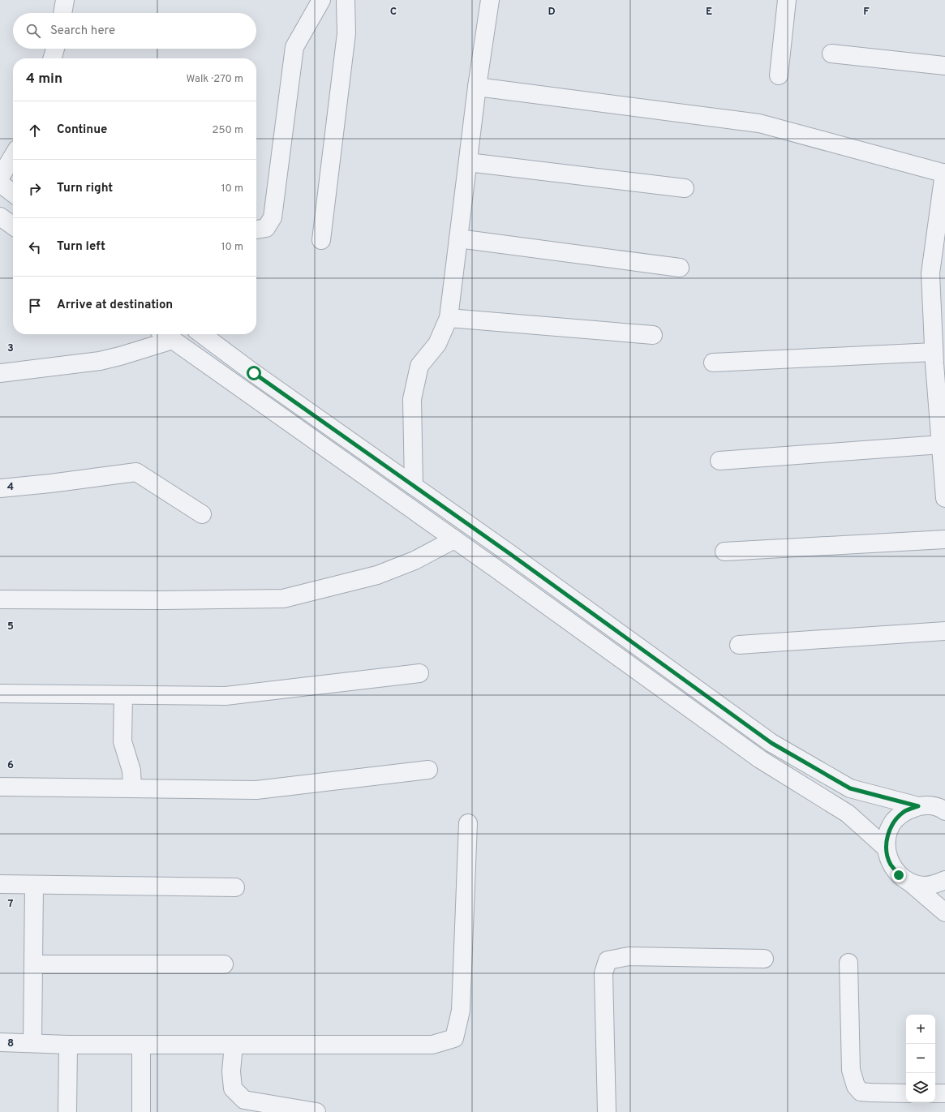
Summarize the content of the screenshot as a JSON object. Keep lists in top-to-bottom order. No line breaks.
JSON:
{"page":{"search":"Search here","heading":["4 min","Walk · 270 m"],"list":[["Continue","250 m"],["Turn right","10 m"],["Turn left","10 m"],"Arrive at destination"],"map_buttons":["+","−"]},"grid":{"columns":["C","D","E","F"],"rows":["3","4","5","6","7","8"]}}
